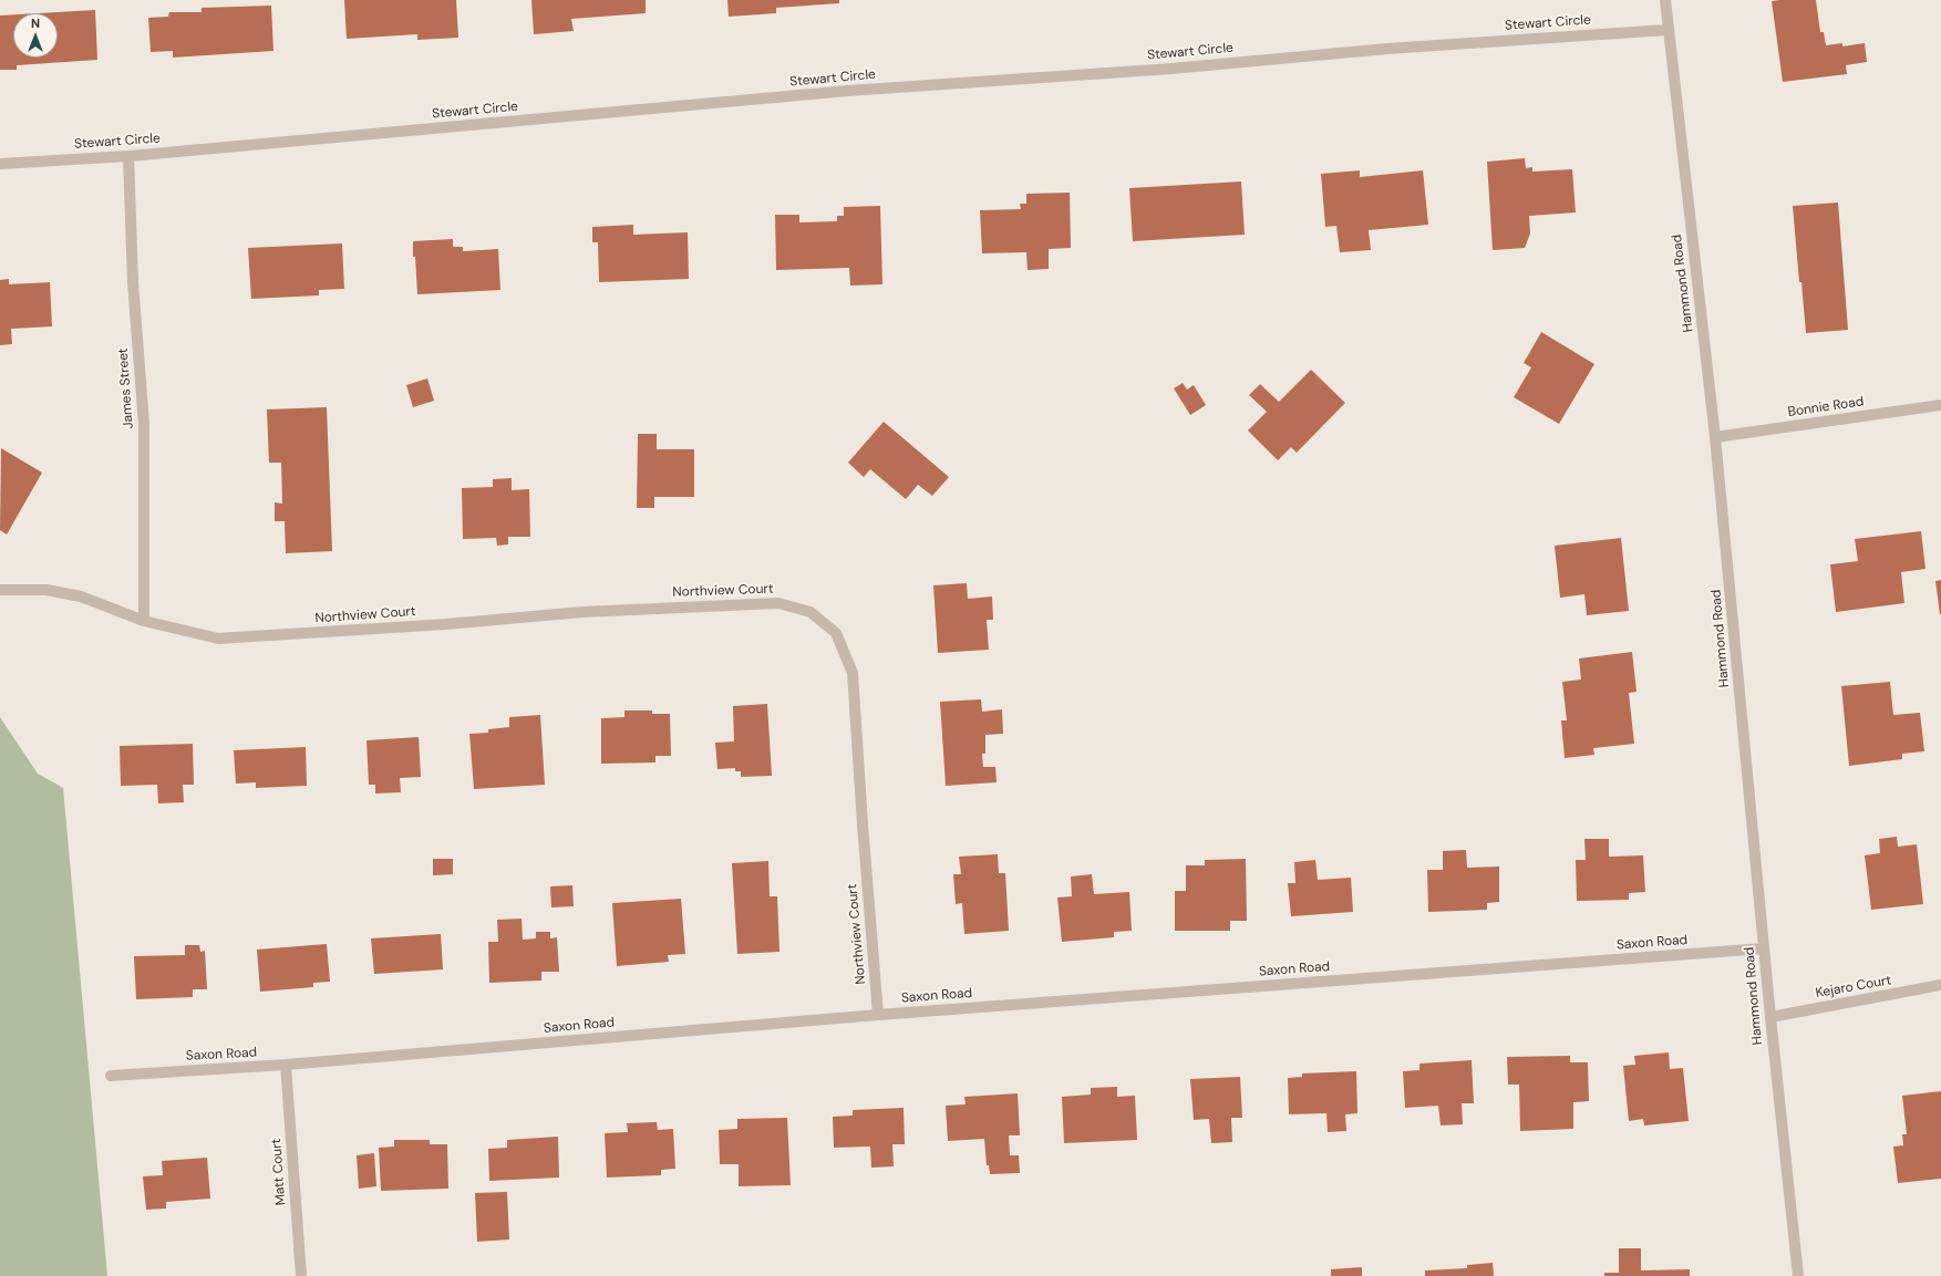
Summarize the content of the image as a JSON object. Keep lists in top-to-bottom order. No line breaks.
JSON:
{"streets":{"street":["Stewart Circle","Hammond Road","James Street","Bonnie Road","Northview Court","Saxon Road","Kejaro Court","Matt Court"]},"crossings":[["Stewart Circle","Hammond Road"],["Stewart Circle","James Street"],["Hammond Road","Bonnie Road"],["Hammond Road","Saxon Road"],["Hammond Road","Kejaro Court"],["James Street","Northview Court"],["Northview Court","Saxon Road"],["Saxon Road","Matt Court"]],"north":"top"}
